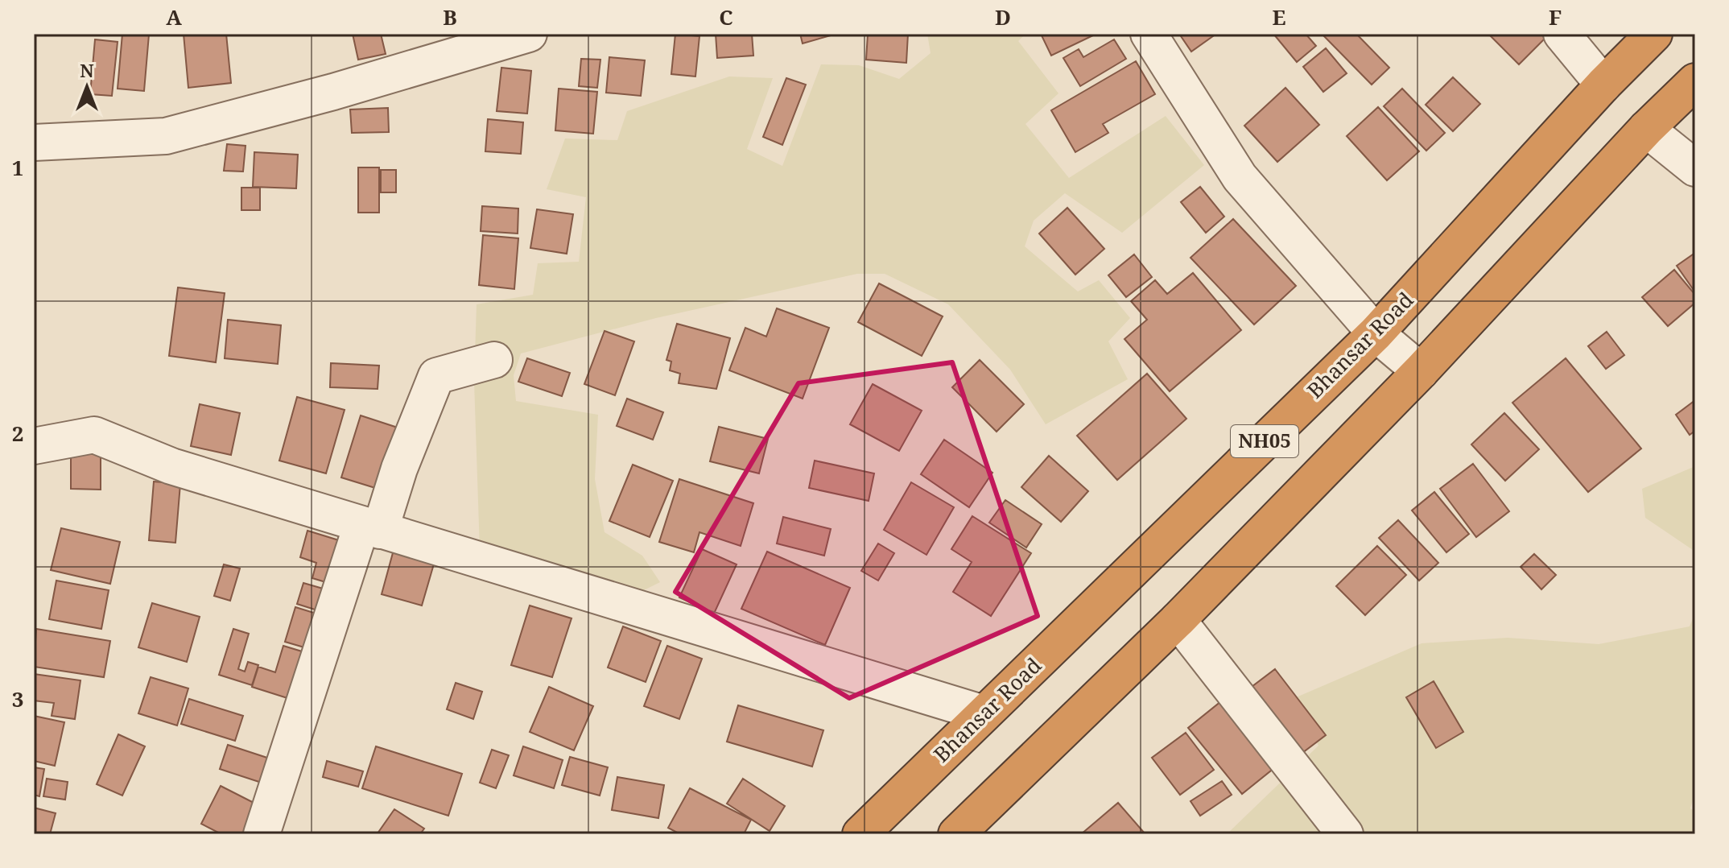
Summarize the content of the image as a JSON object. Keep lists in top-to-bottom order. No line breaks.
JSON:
{"streets":{"highway":["Bhansar Road","NH05"]},"north":"top","grid":{"columns":["A","B","C","D","E","F"],"rows":["1","2","3"]}}
